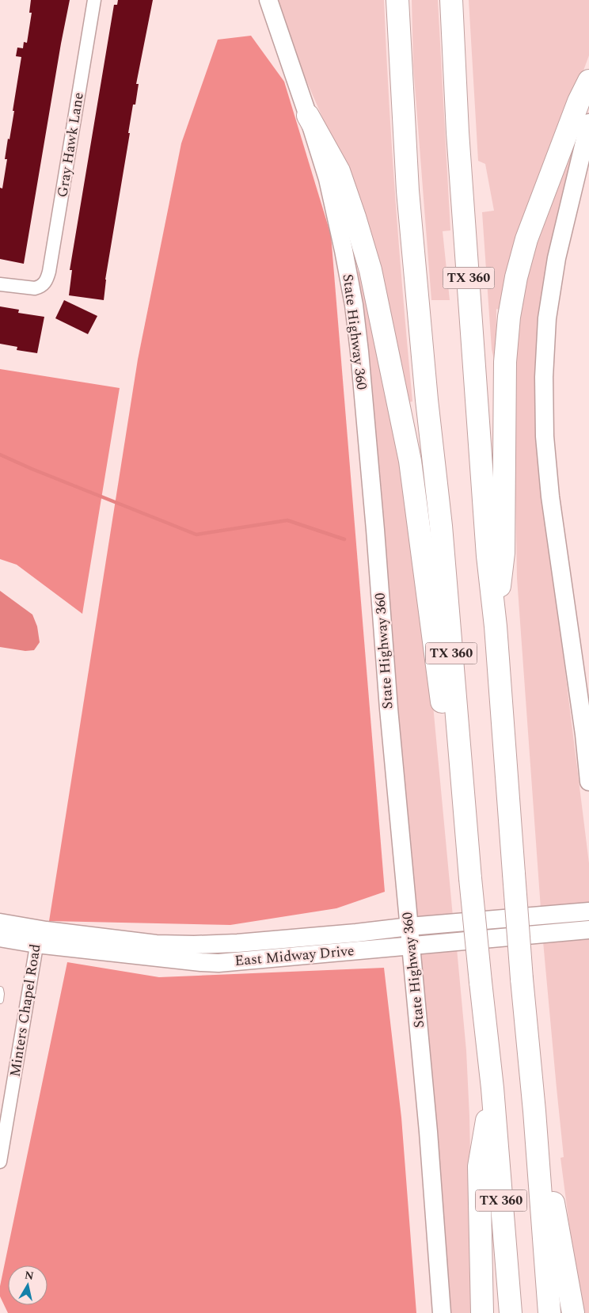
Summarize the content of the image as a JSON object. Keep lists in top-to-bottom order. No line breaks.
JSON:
{"streets":{"highway":["TX 360"],"main road":["State Highway 360","East Midway Drive"],"street":["Gray Hawk Lane","Minters Chapel Road"]},"crossings":[["State Highway 360","East Midway Drive"],["East Midway Drive","Minters Chapel Road"]],"north":"top"}
